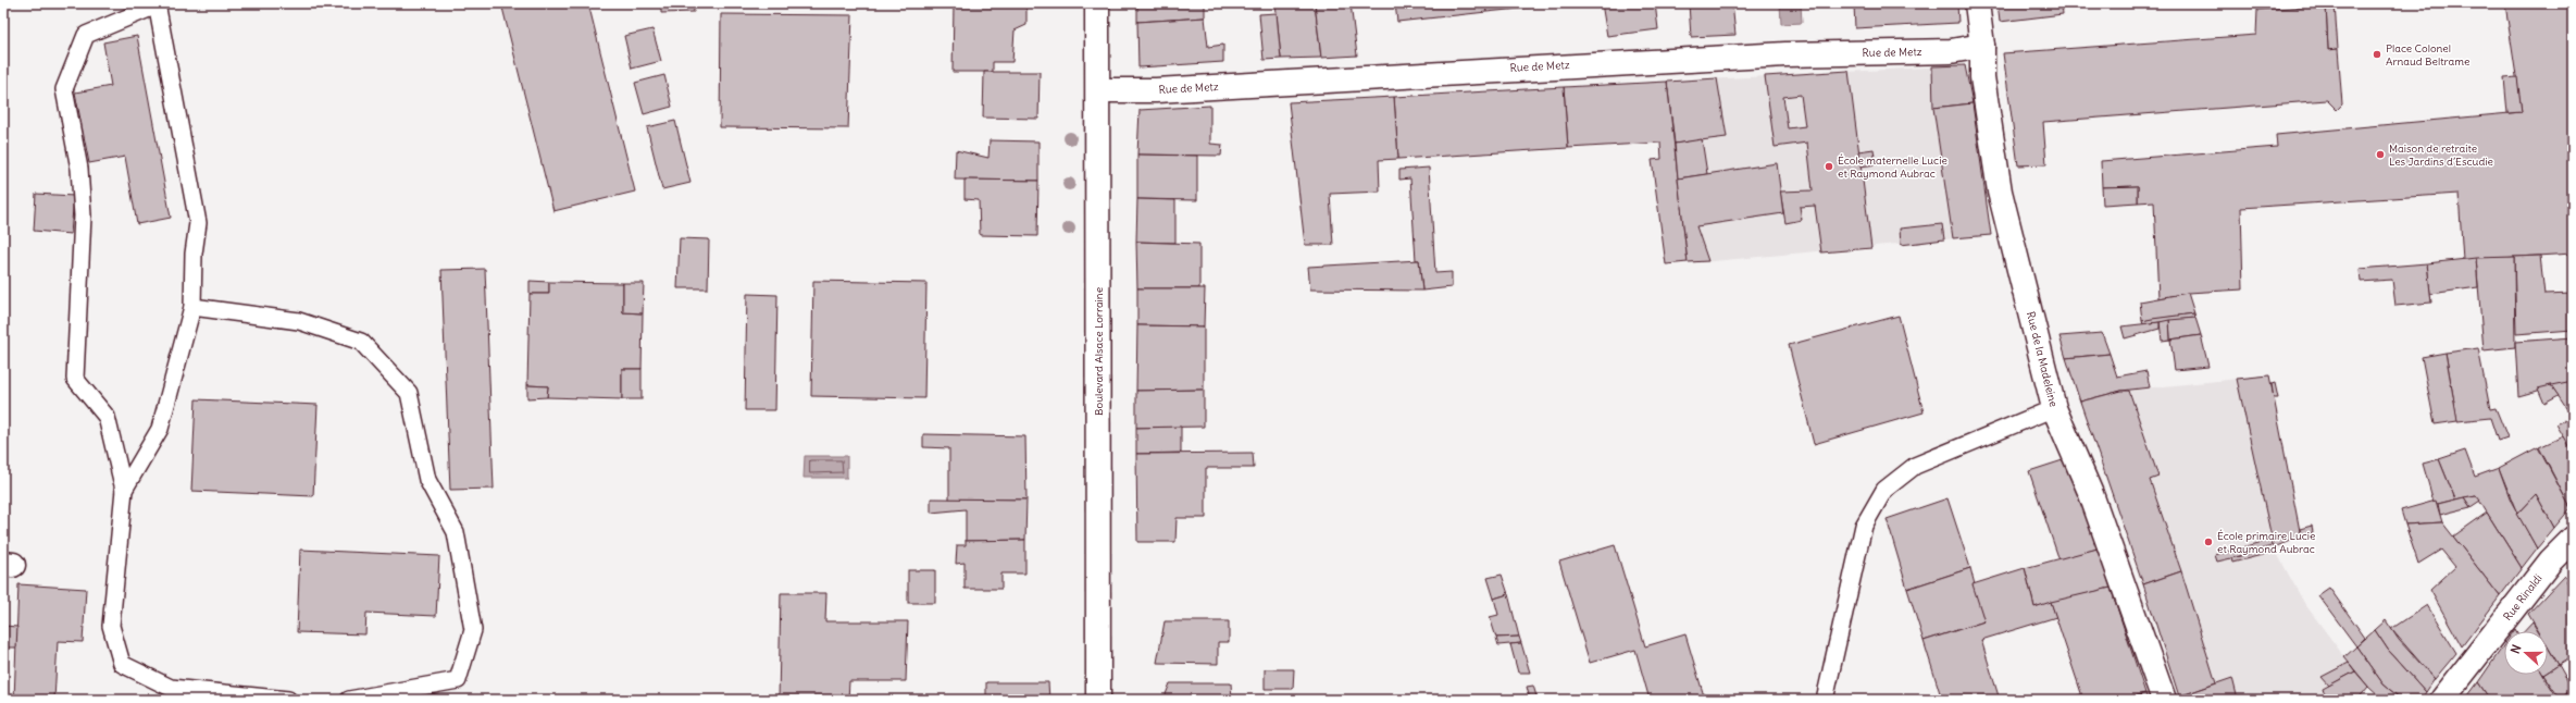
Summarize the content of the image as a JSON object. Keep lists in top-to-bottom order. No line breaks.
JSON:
{"streets":{"street":["Rue de Metz","Boulevard Alsace Lorraine","Rue de la Madeleine","Rue Rinaldi"]},"crossings":[["Rue de Metz","Boulevard Alsace Lorraine"],["Rue de Metz","Rue de la Madeleine"]],"places":["Place Colonel Arnaud Beltrame","Maison de retraite Les Jardins d’Escudie","École maternelle Lucie et Raymond Aubrac","École primaire Lucie et Raymond Aubrac"],"north":"left"}
